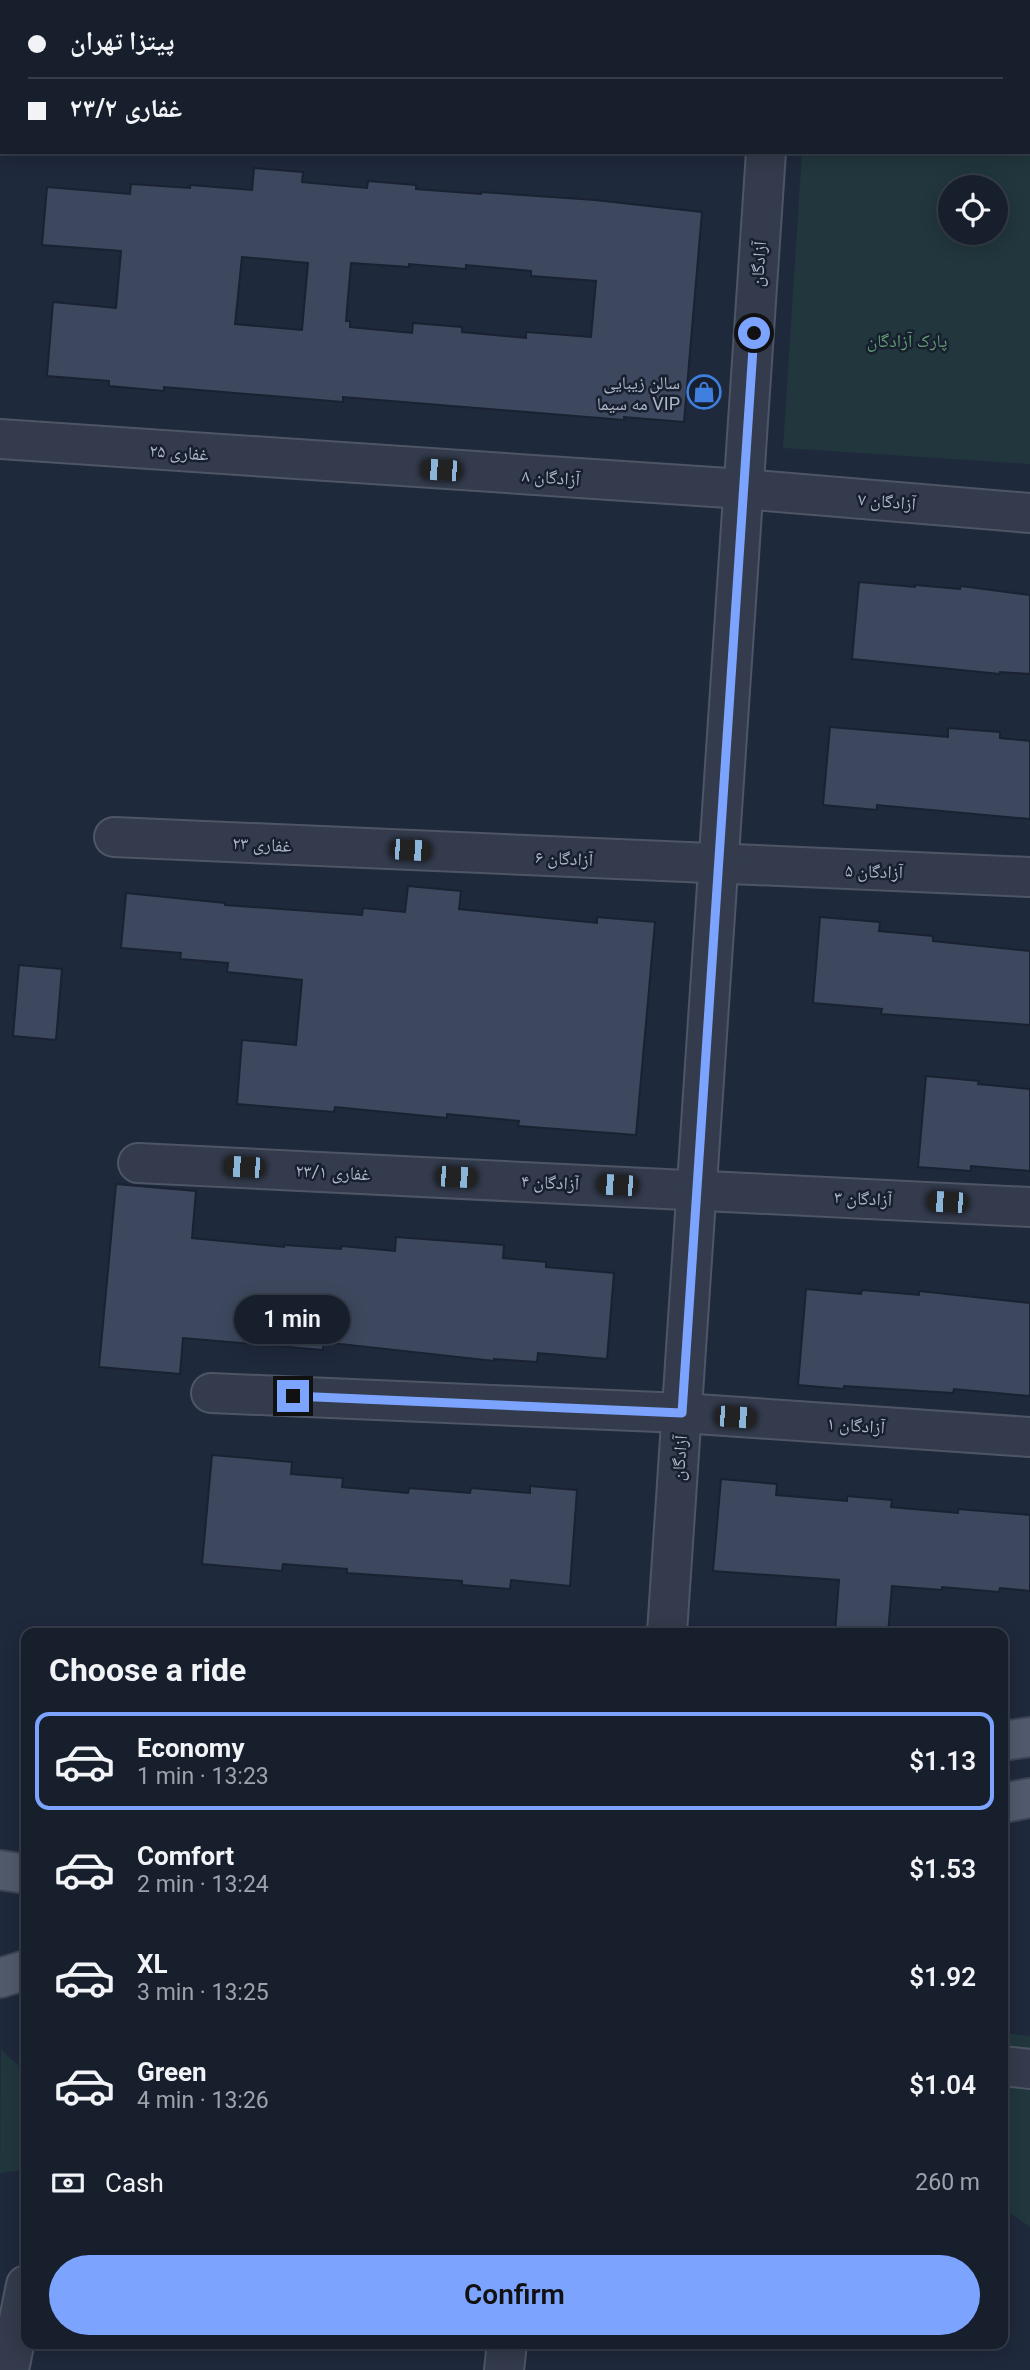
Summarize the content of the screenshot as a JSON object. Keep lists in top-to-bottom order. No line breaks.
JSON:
{"streets":{"street":["آزادگان","غفاری ۲۵","آزادگان ۸","آزادگان ۷","غفاری ۲۳","آزادگان ۶","آزادگان ۵","غفاری ۲۳/۱","آزادگان ۴","آزادگان ۳","آزادگان ۱"]},"crossings":[["آزادگان","آزادگان ۸"],["آزادگان","آزادگان ۷"],["آزادگان","آزادگان ۶"],["آزادگان","آزادگان ۵"],["آزادگان","آزادگان ۴"],["آزادگان","آزادگان ۳"],["آزادگان","آزادگان ۱"],["غفاری ۲۵","آزادگان ۸"],["آزادگان ۸","آزادگان ۷"],["غفاری ۲۳","آزادگان ۶"],["آزادگان ۶","آزادگان ۵"],["غفاری ۲۳/۱","آزادگان ۴"],["آزادگان ۴","آزادگان ۳"]],"parks":["پارک آزادگان"],"places":{"shop":["سالن زیبایی مه سیما VIP"]},"page":{"banner":["پیتزا تهران","غفاری ۲۳/۲"],"bubble":"1 min","heading":"Choose a ride","list":[{"name":"Economy","note":"1 min · 13:23","value":"$1.13"},{"name":"Comfort","note":"2 min · 13:24","value":"$1.53"},{"name":"XL","note":"3 min · 13:25","value":"$1.92"},{"name":"Green","note":"4 min · 13:26","value":"$1.04"}],"pay":["Cash","260 m"],"buttons":"Confirm"}}
